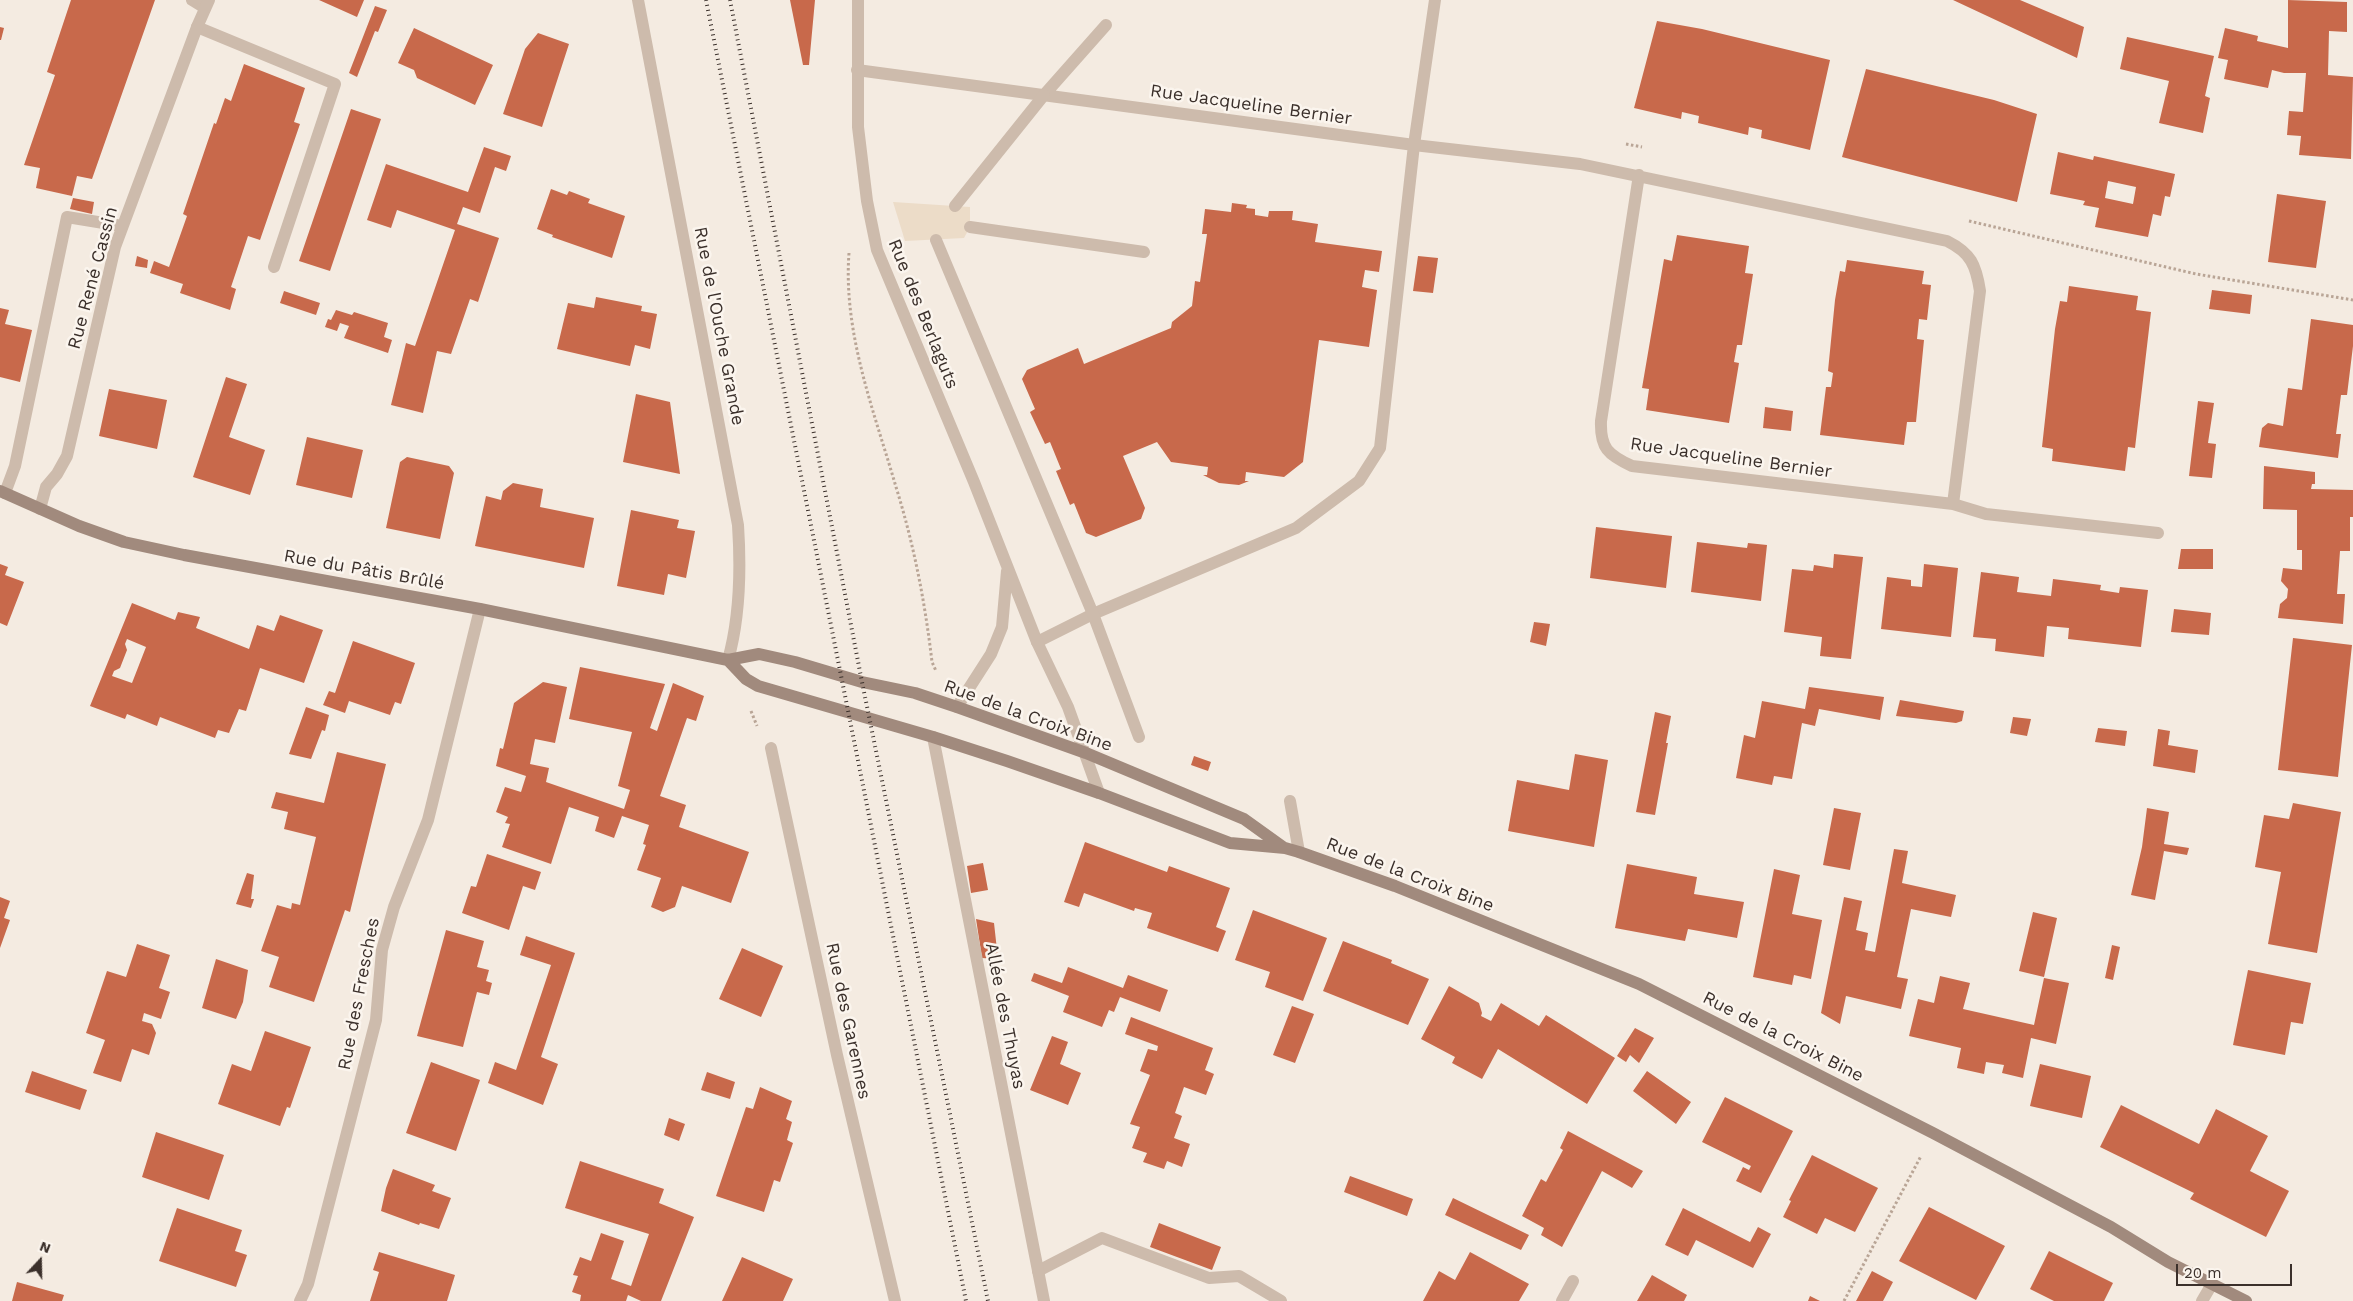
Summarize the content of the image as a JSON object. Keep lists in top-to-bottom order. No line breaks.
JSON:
{"streets":{"street":["Rue Jacqueline Bernier","Rue René Cassin","Rue des Berlaguts","Rue de l'Ouche Grande","Rue du Pâtis Brûlé","Rue de la Croix Bine","Rue des Fresches","Allée des Thuyas","Rue des Garennes"]},"crossings":[["Rue Jacqueline Bernier","Rue des Berlaguts"],["Rue René Cassin","Rue du Pâtis Brûlé"],["Rue des Berlaguts","Rue de la Croix Bine"],["Rue de l'Ouche Grande","Rue du Pâtis Brûlé"],["Rue de l'Ouche Grande","Rue de la Croix Bine"],["Rue du Pâtis Brûlé","Rue de la Croix Bine"],["Rue du Pâtis Brûlé","Rue des Fresches"],["Rue de la Croix Bine","Allée des Thuyas"]],"scale_bar":"20 m","north":"top"}
